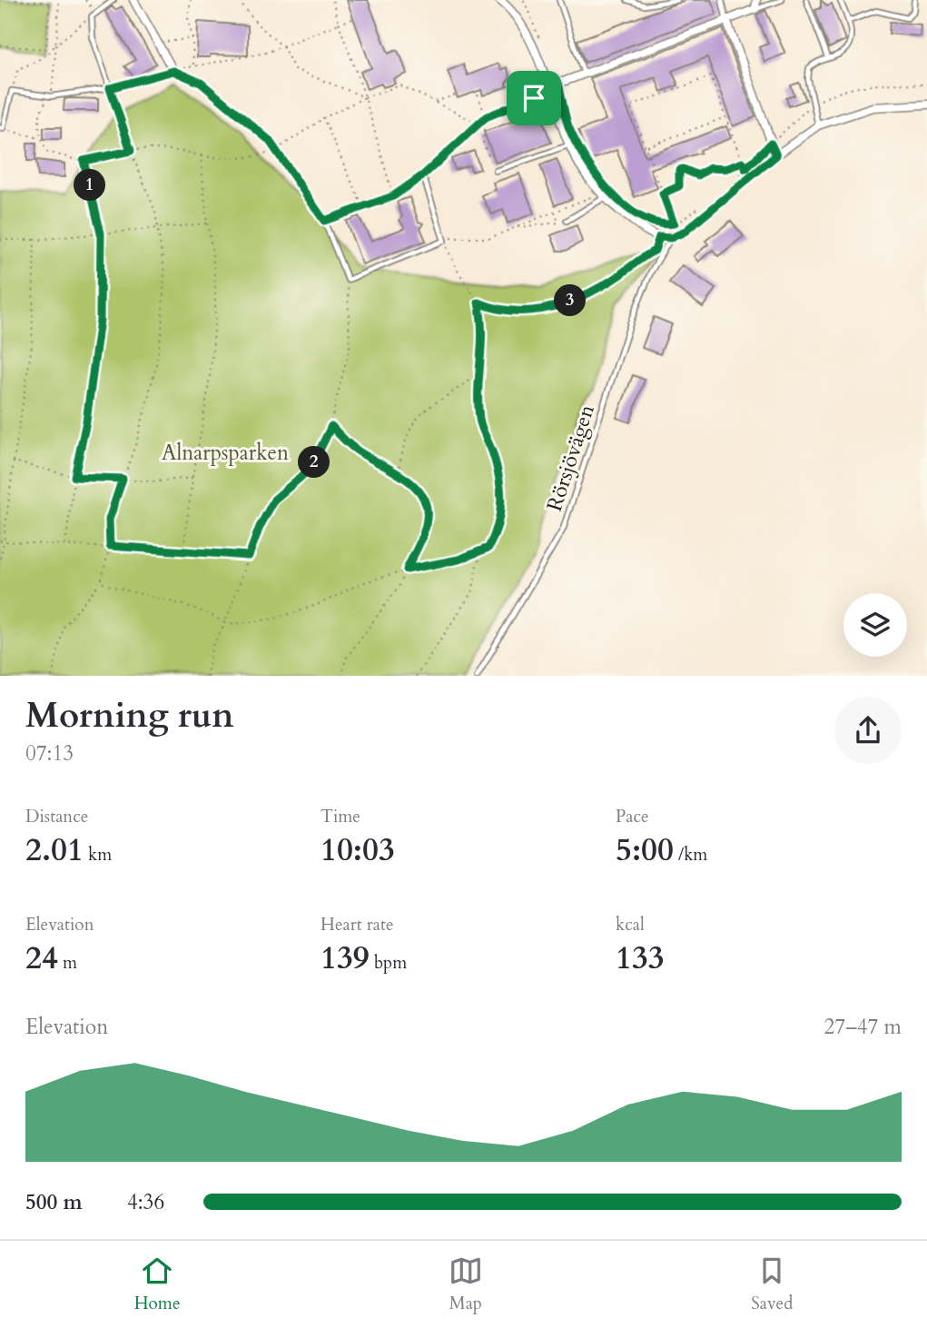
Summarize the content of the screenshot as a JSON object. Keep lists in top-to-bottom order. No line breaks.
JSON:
{"streets":{"lane":["Rörsjövägen"]},"parks":["Alnarpsparken"],"page":{"pins":["1","3","2"],"heading":["Morning run","07:13"],"stats":[["Distance","2.01 km"],["Time","10:03"],["Pace","5:00 /km"],["Elevation","24 m"],["Heart rate","139 bpm"],["kcal","133"]],"chart":["Elevation","27–47 m"],"list":[{"name":"500 m","note":"4:36"}],"tabs":["Home","Map","Saved"]}}
